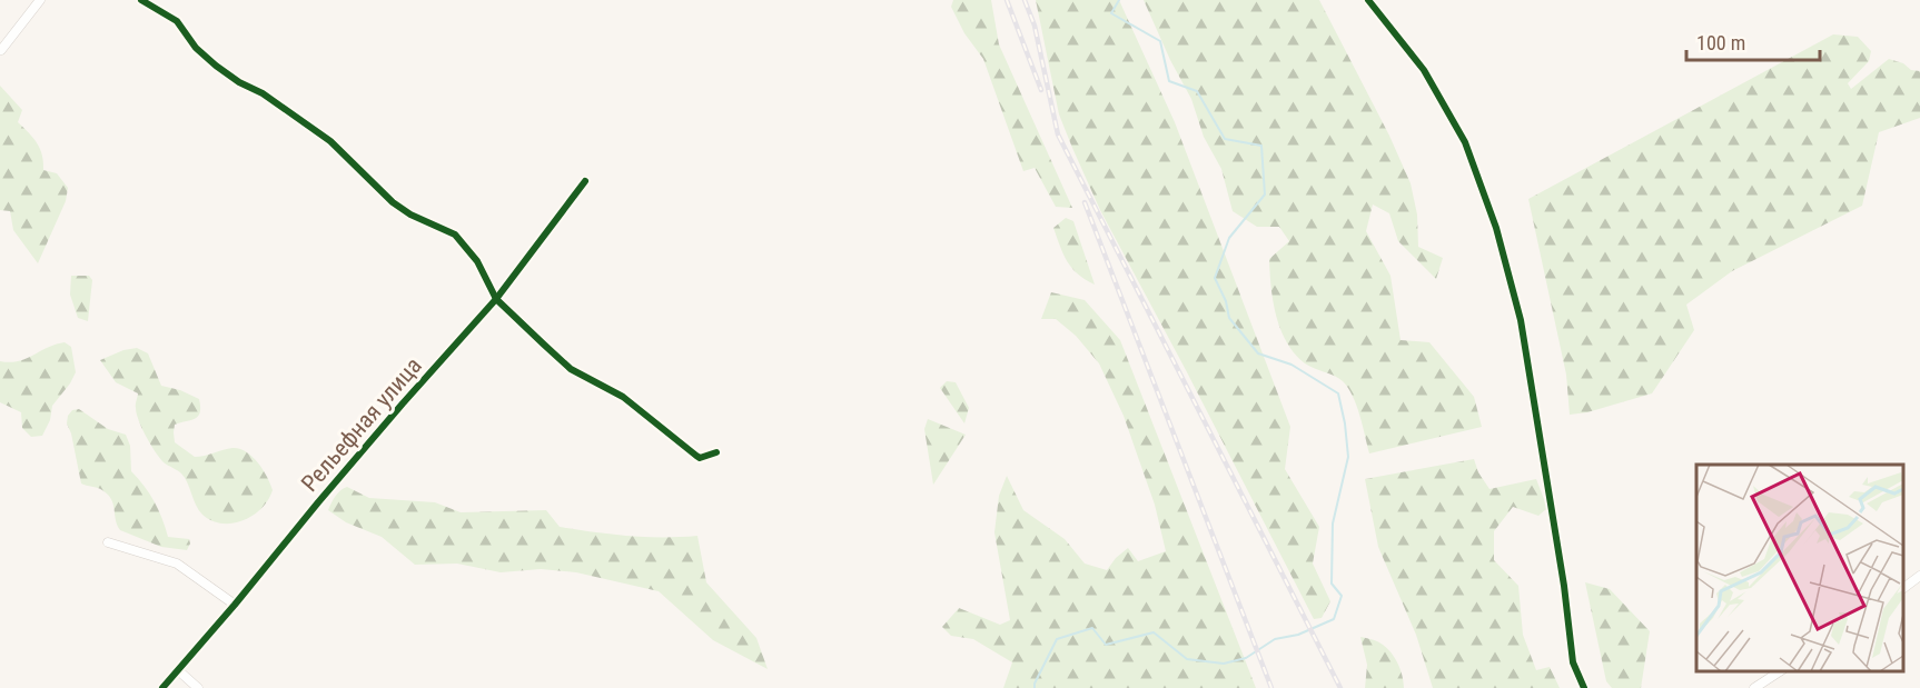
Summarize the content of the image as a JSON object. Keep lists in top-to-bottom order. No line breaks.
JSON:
{"streets":{"street":["Рельефная улица"]},"scale_bar":"100 m"}
